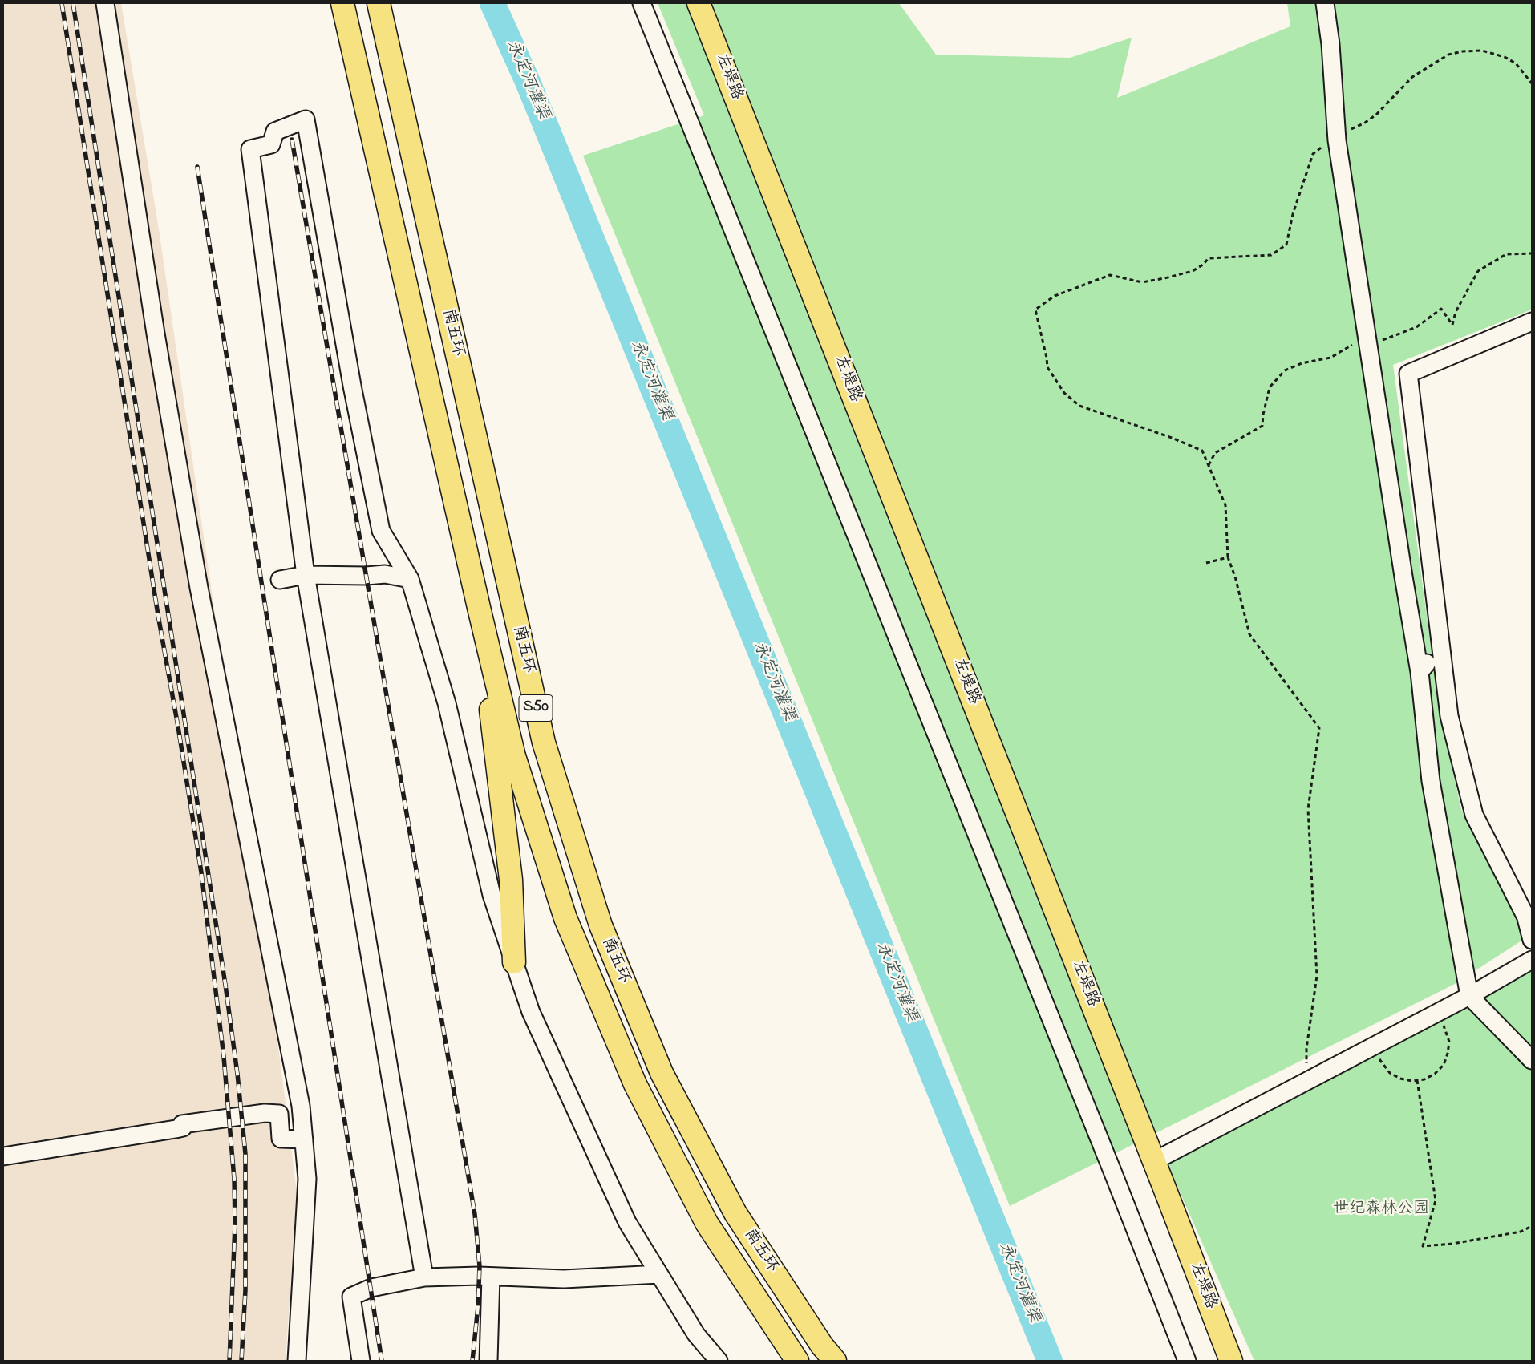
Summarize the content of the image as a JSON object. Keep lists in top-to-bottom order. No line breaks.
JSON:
{"streets":{"main road":["左堤路","南五环","S50"]},"water":["永定河灌渠"],"parks":["世纪森林公园"]}
